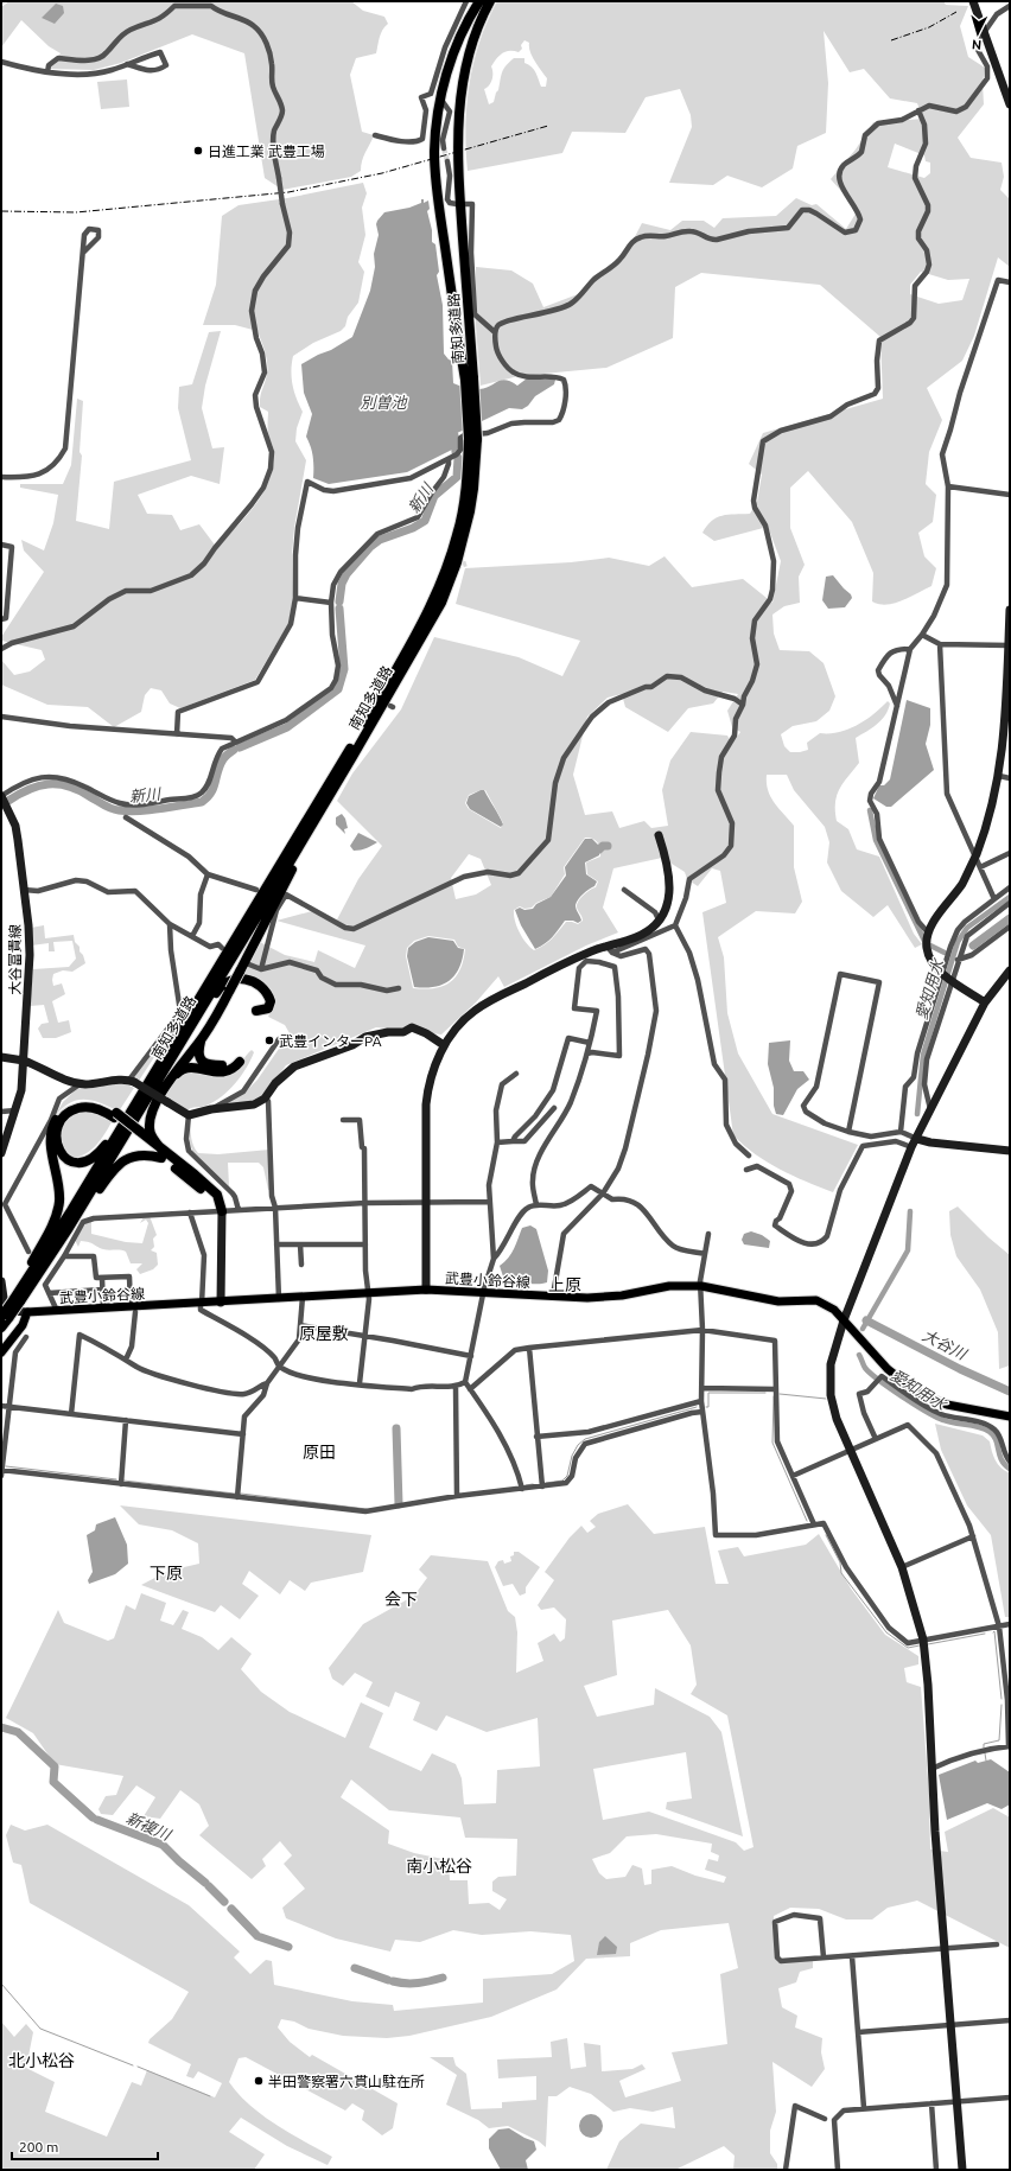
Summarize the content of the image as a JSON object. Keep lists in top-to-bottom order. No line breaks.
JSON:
{"streets":{"highway":["南知多道路"],"main road":["武豊小鈴谷線"],"street":["大谷富貴線"]},"districts":["上原","原屋敷","原田","下原","会下","南小松谷","北小松谷"],"water":["別曽池","新川","愛知用水","大谷川","新複川"],"places":["日進工業 武豊工場","武豊インターPA","半田警察署六貫山駐在所"],"scale_bar":"200 m","north":"bottom"}
